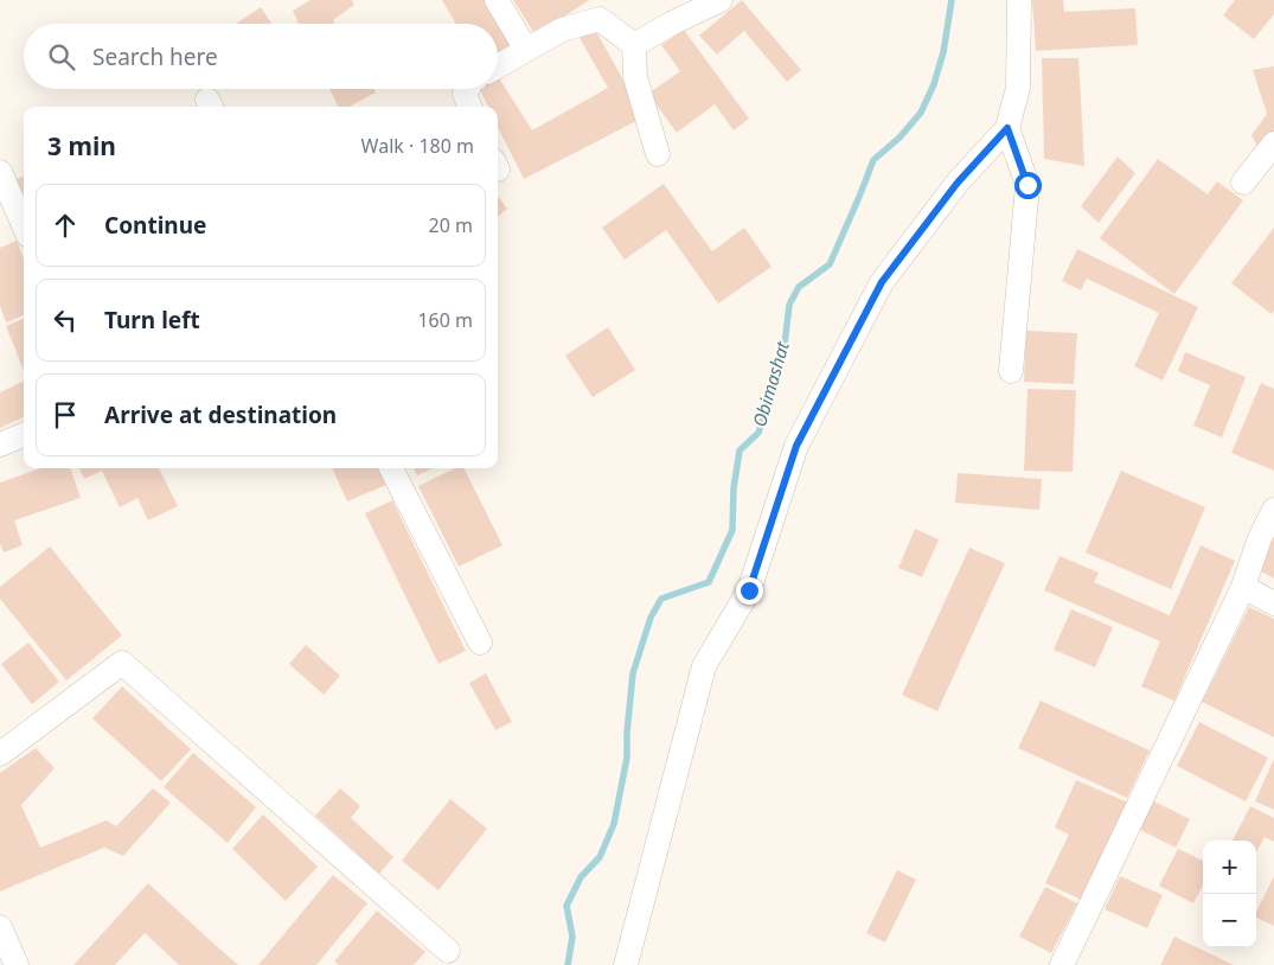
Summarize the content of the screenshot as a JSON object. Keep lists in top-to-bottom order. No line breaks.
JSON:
{"water":["Obimashat"],"page":{"search":"Search here","heading":["3 min","Walk · 180 m"],"list":[["Continue","20 m"],["Turn left","160 m"],"Arrive at destination"],"map_buttons":["+","−"]}}
